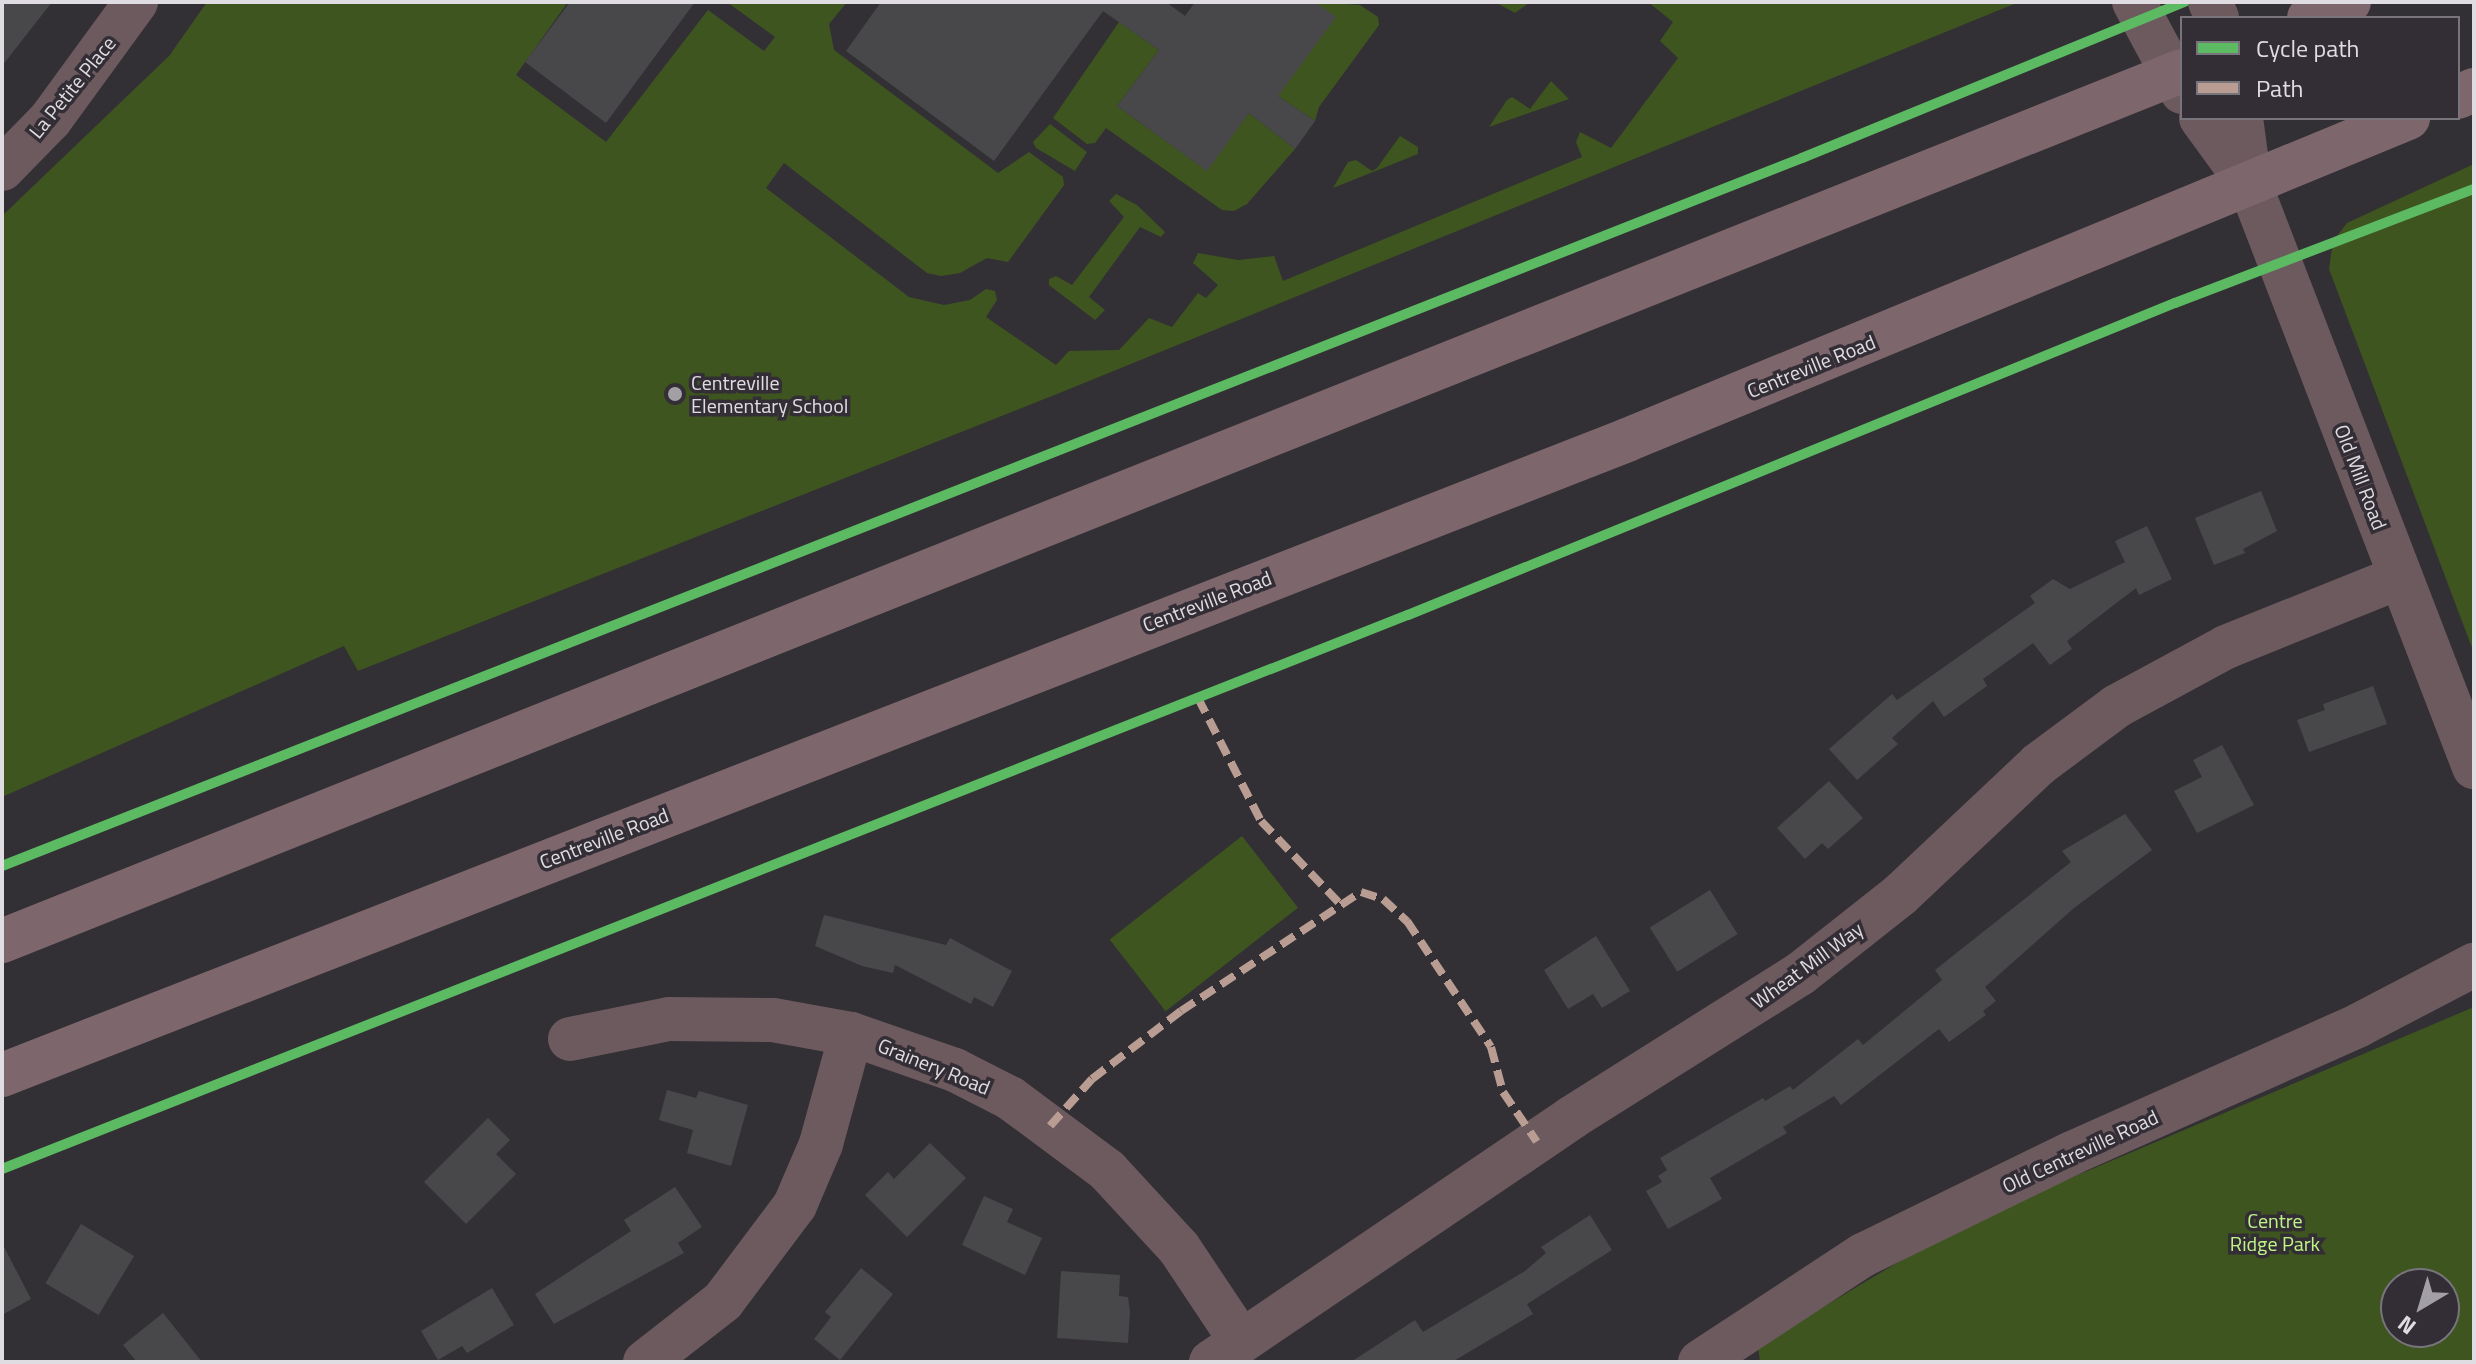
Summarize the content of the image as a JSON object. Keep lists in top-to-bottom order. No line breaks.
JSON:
{"streets":{"highway":["Centreville Road"],"street":["La Petite Place","Old Mill Road","Wheat Mill Way","Grainery Road","Old Centreville Road"]},"crossings":[["Centreville Road","Old Mill Road"],["Old Mill Road","Wheat Mill Way"],["Wheat Mill Way","Grainery Road"]],"parks":["Centre Ridge Park"],"places":["Centreville Elementary School"],"legend":["Cycle path","Path"],"north":"bottom left"}
